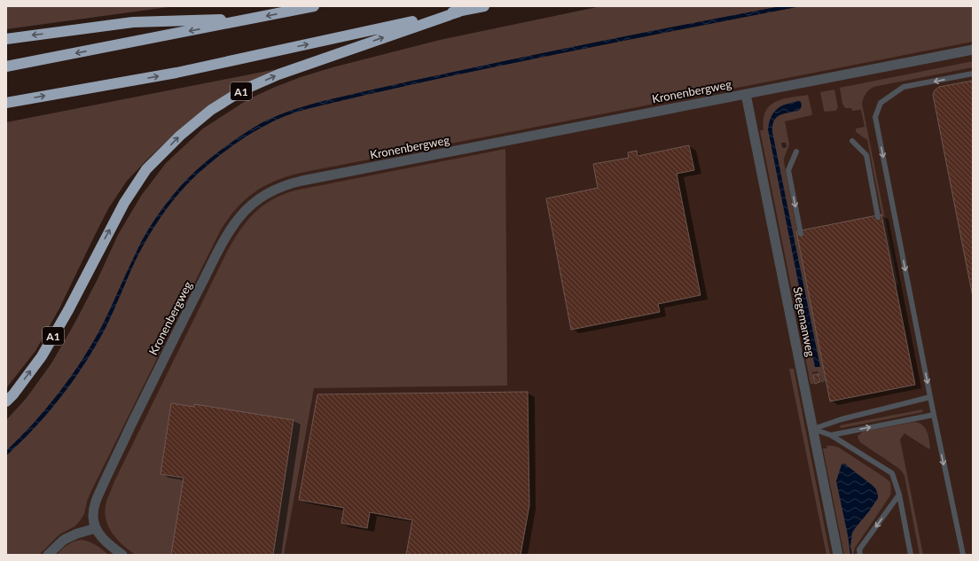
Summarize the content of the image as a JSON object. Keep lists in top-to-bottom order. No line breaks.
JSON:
{"streets":{"highway":["A1"],"street":["Kronenbergweg","Stegemanweg"]},"crossings":[["Kronenbergweg","Stegemanweg"]]}
